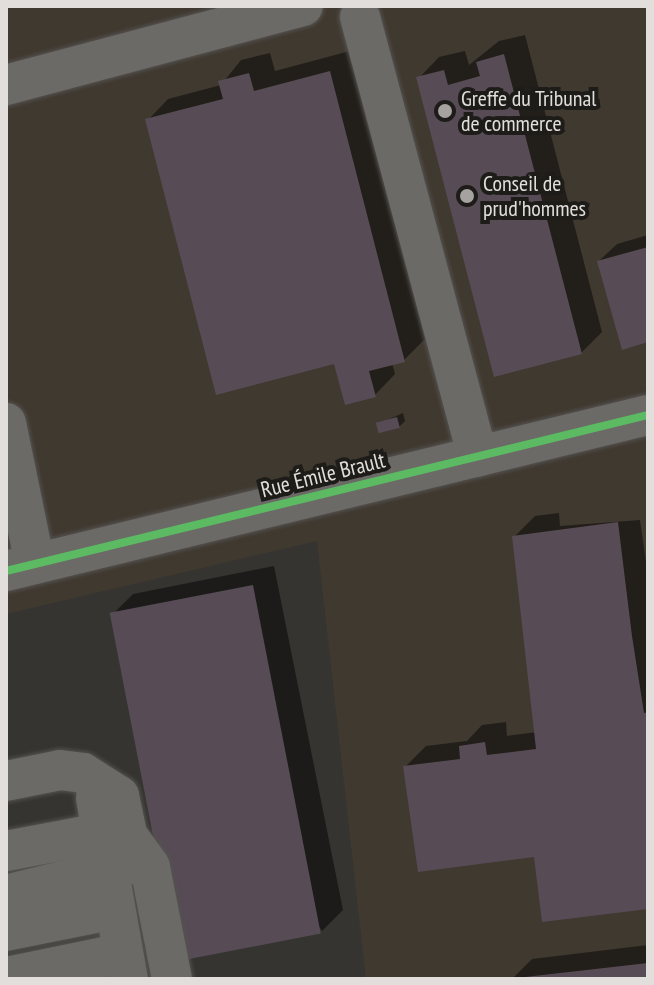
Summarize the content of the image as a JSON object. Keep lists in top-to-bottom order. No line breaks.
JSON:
{"streets":{"street":["Rue Émile Brault"]},"places":["Greffe du Tribunal de commerce","Conseil de prud'hommes"]}
